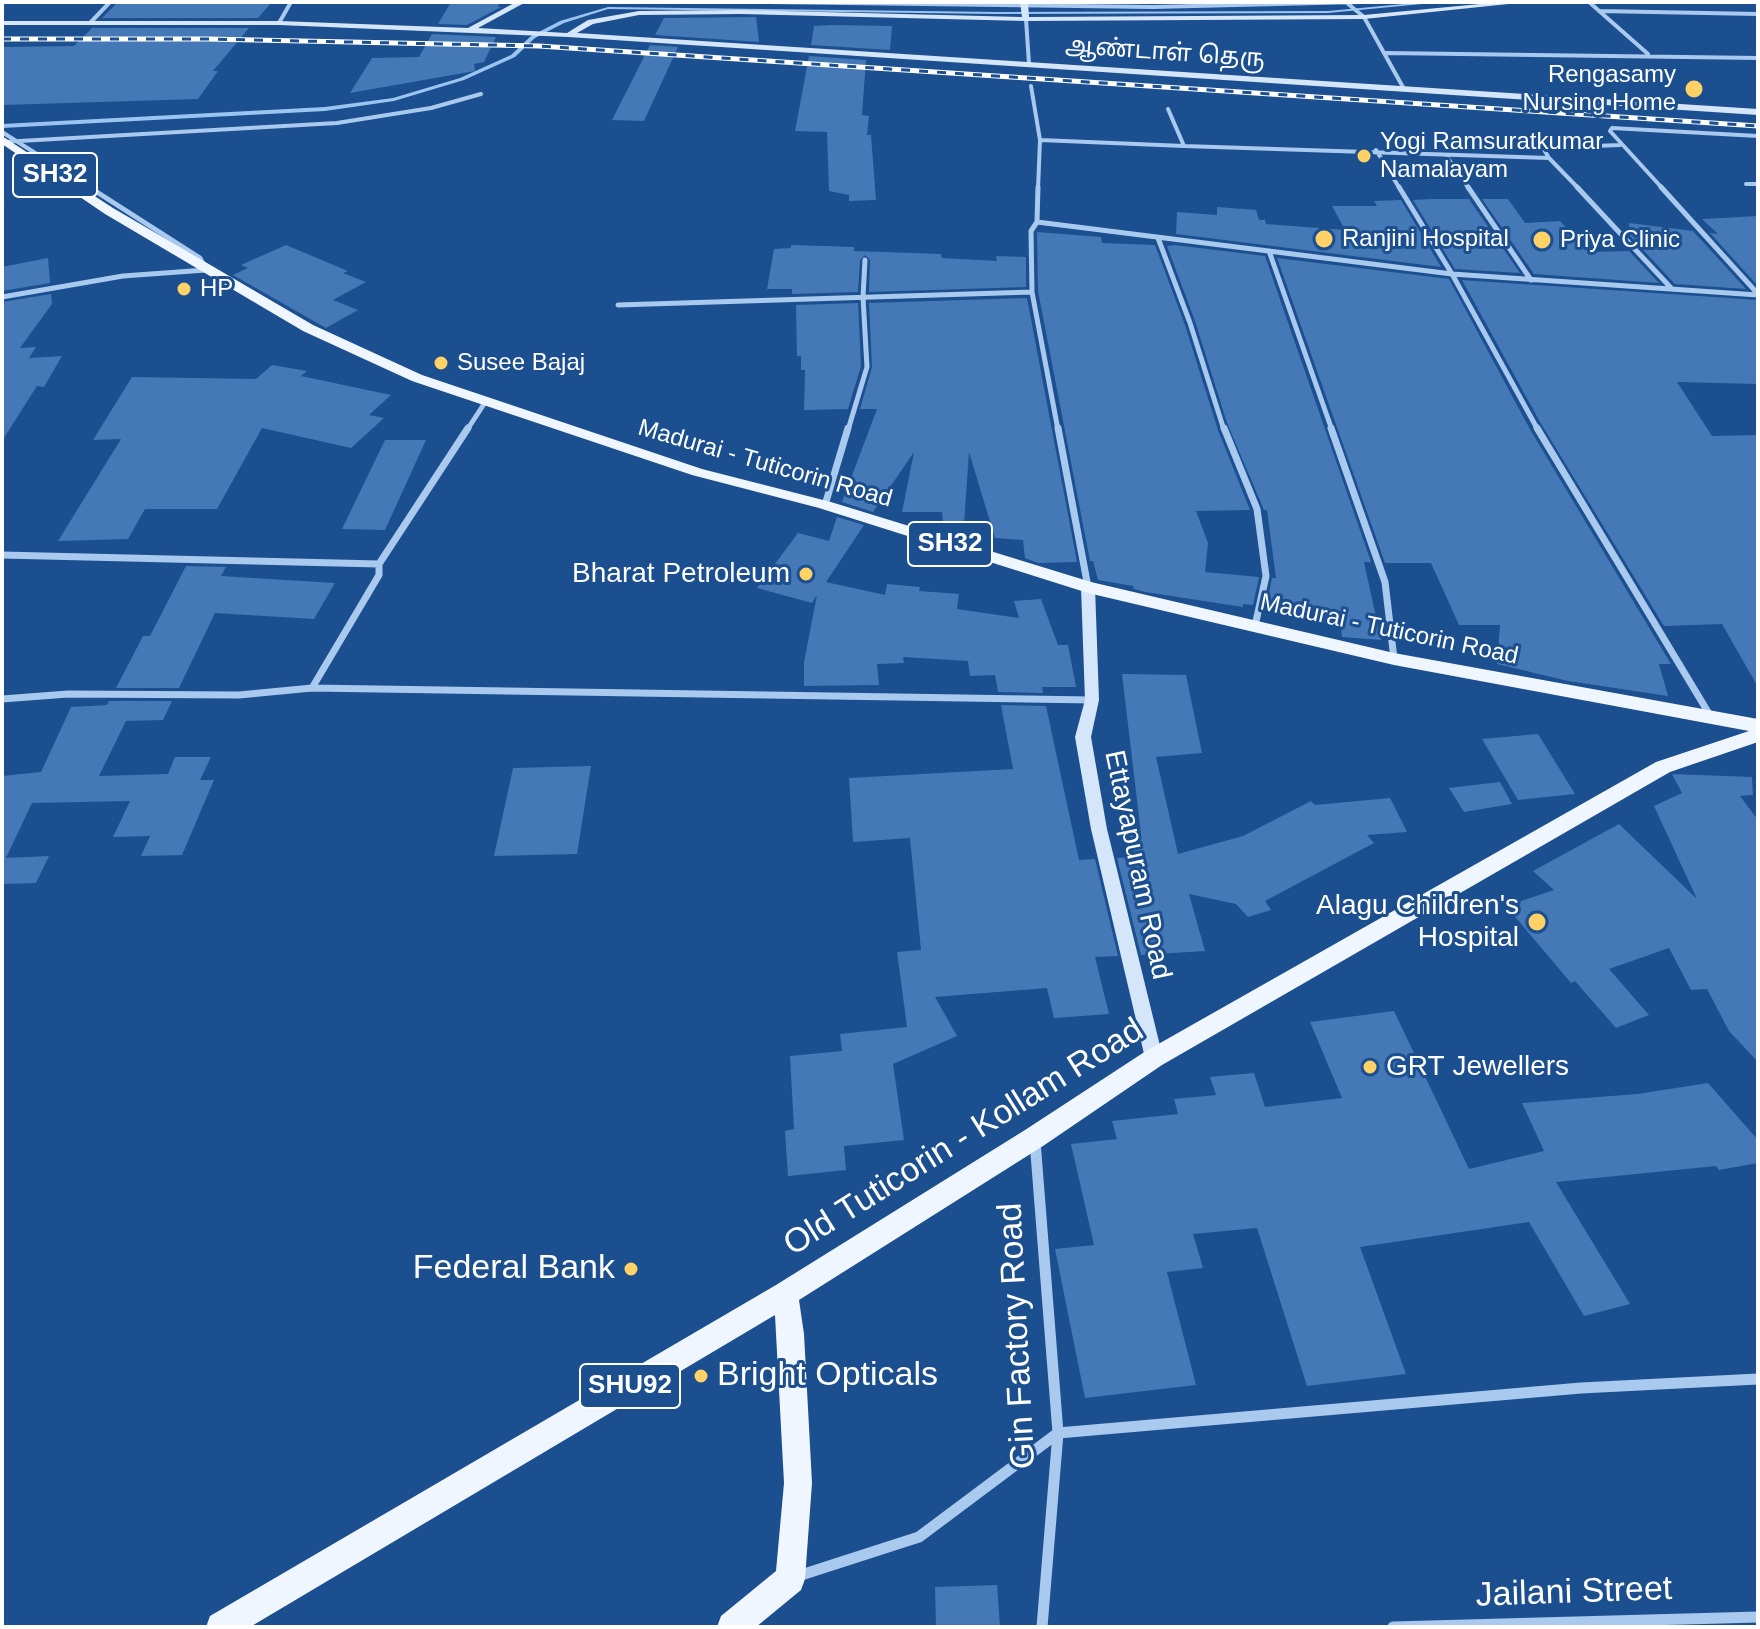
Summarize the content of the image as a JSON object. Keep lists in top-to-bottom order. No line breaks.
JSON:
{"streets":{"main road":["SH32","Madurai - Tuticorin Road","Old Tuticorin - Kollam Road","SHU92"],"street":["ஆண்டாள் தெரு","Ettayapuram Road","Gin Factory Road","Jailani Street"]},"crossings":[["Madurai - Tuticorin Road","Ettayapuram Road"],["Ettayapuram Road","Old Tuticorin - Kollam Road"],["Old Tuticorin - Kollam Road","Gin Factory Road"]],"places":["Rengasamy Nursing Home","Yogi Ramsuratkumar Namalayam","Ranjini Hospital","Priya Clinic","HP","Susee Bajaj","Bharat Petroleum","Alagu Children's Hospital","GRT Jewellers","Federal Bank","Bright Opticals"]}
